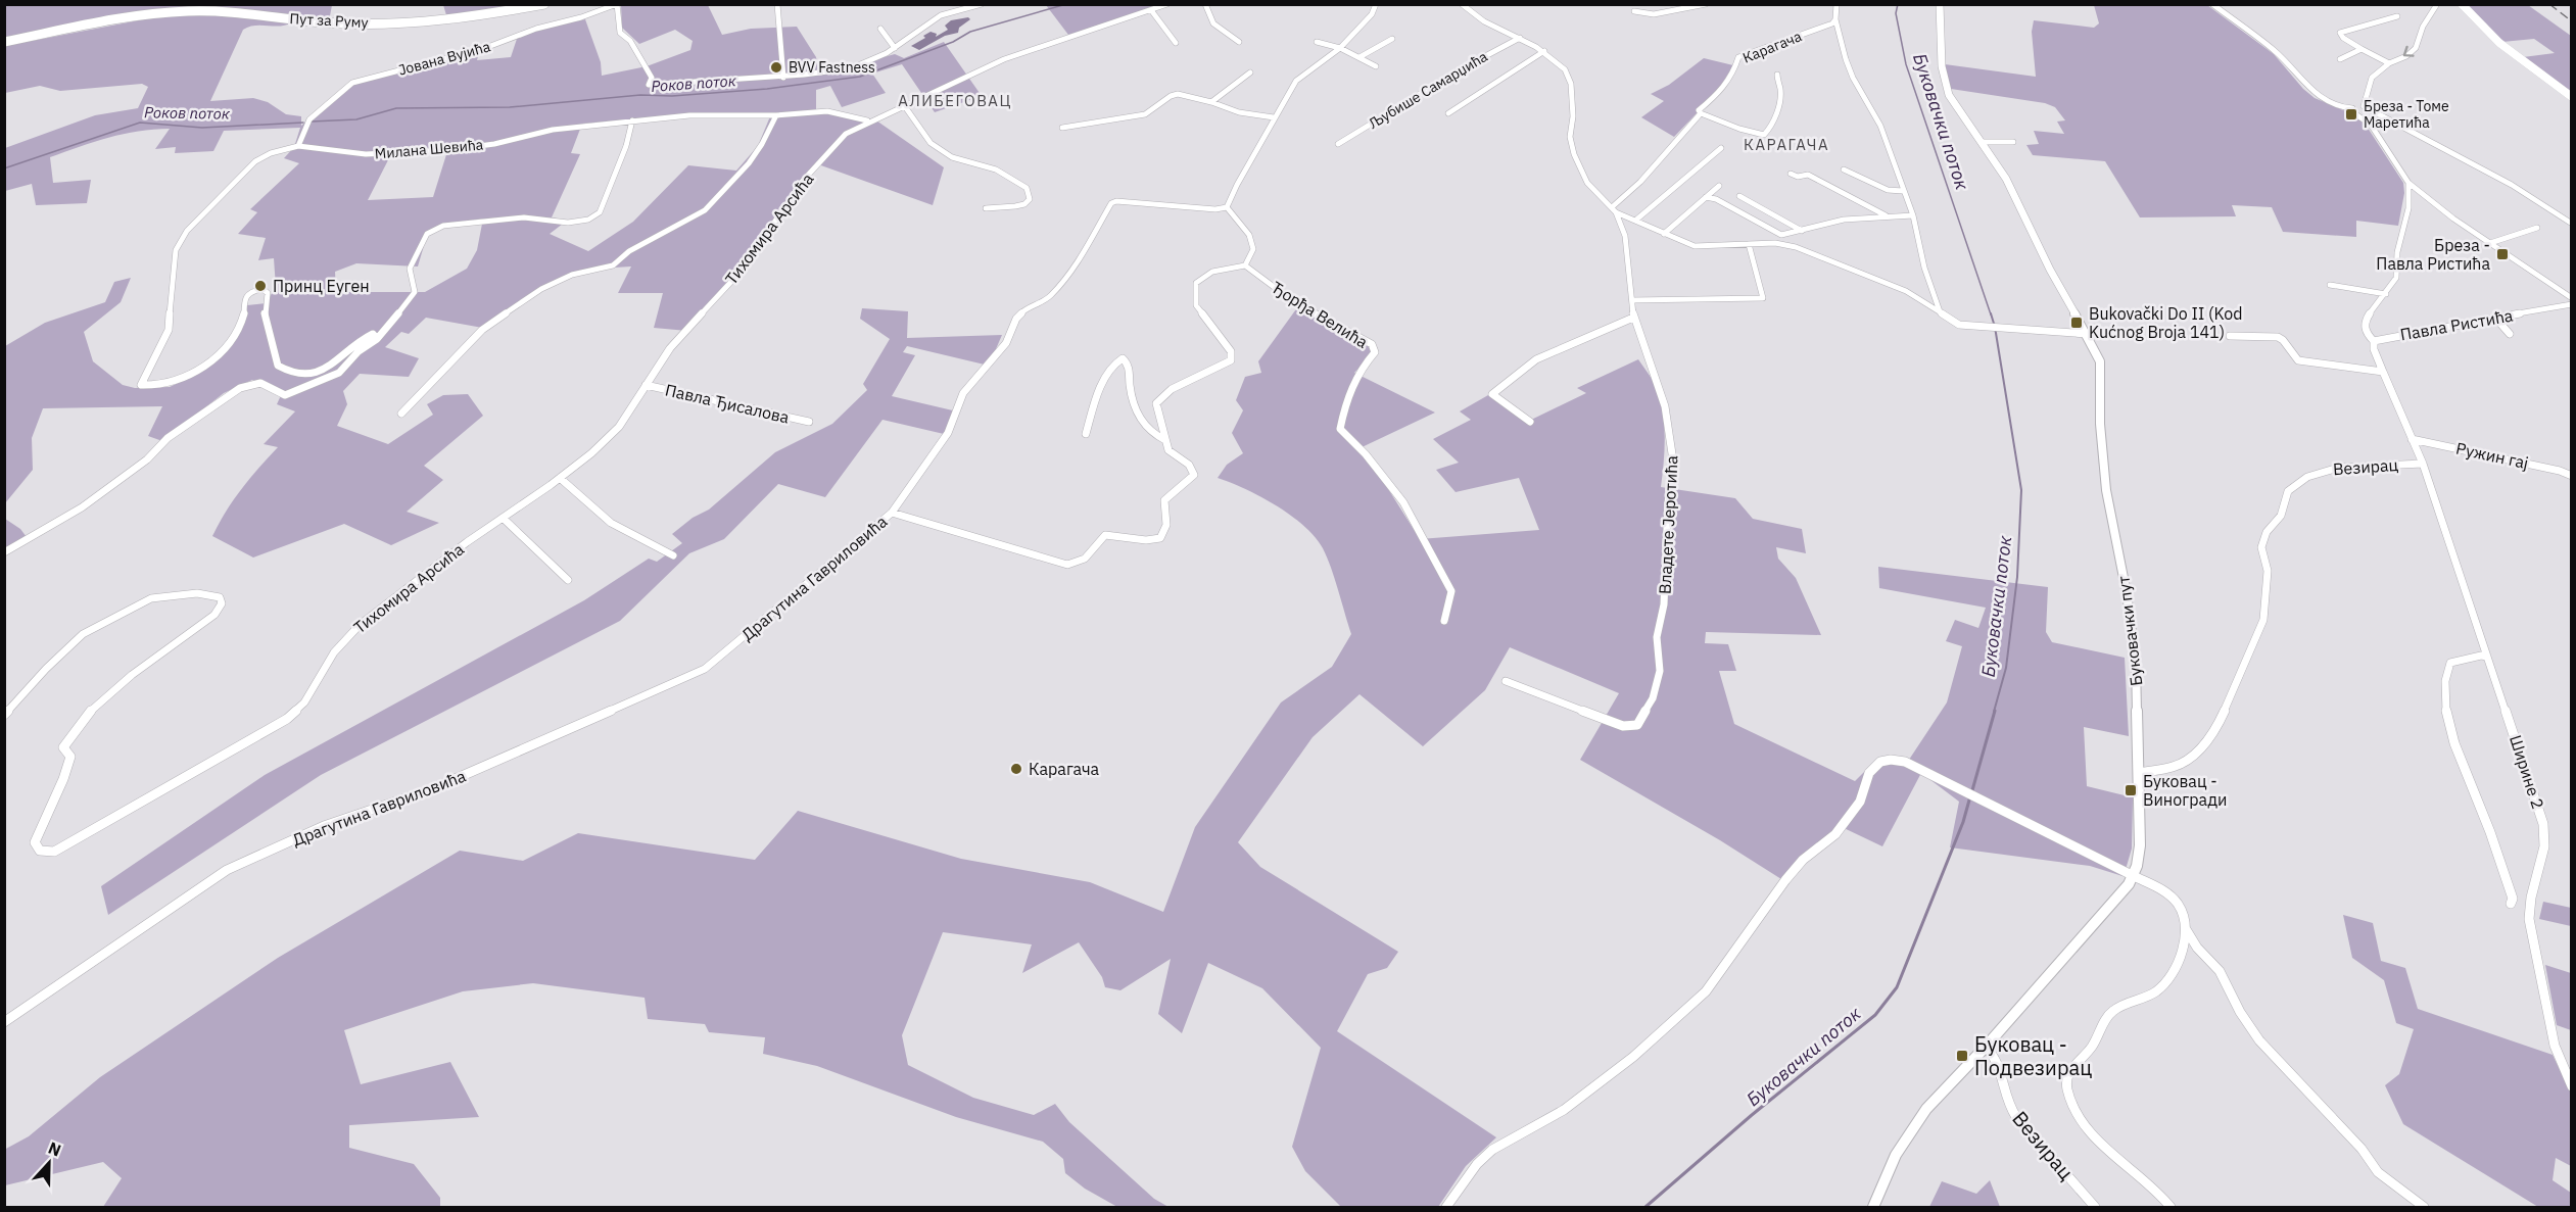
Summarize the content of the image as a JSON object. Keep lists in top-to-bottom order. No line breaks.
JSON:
{"streets":{"main road":["Пут за Руму"],"street":["Карагача","Јована Вујића","Љубише Самарџића","Милана Шевића","Тихомира Арсића","Ђорђа Велића","Павла Ристића","Павла Ђисалова","Ружин гај","Везирац","Владете Јеротића","Драгутина Гавриловића","Буковачки пут","Ширине 2"]},"crossings":[["Карагача","Владете Јеротића"],["Јована Вујића","Милана Шевића"],["Љубише Самарџића","Владете Јеротића"],["Милана Шевића","Тихомира Арсића"],["Тихомира Арсића","Павла Ђисалова"],["Ђорђа Велића","Драгутина Гавриловића"],["Ружин гај","Везирац"],["Везирац","Буковачки пут"],["Везирац","Ширине 2"]],"districts":["АЛИБЕГОВАЦ","КАРАГАЧА"],"water":["Роков поток","Буковачки поток"],"places":{"other":["BVV Fastness","Принц Еуген","Карагача"],"transit":["Бреза - Томе Маретића","Бреза - Павла Ристића","Bukovački Do II (Kod Kućnog Broja 141)","Буковац - Виногради","Буковац - Подвезирац"]},"north":"top"}
